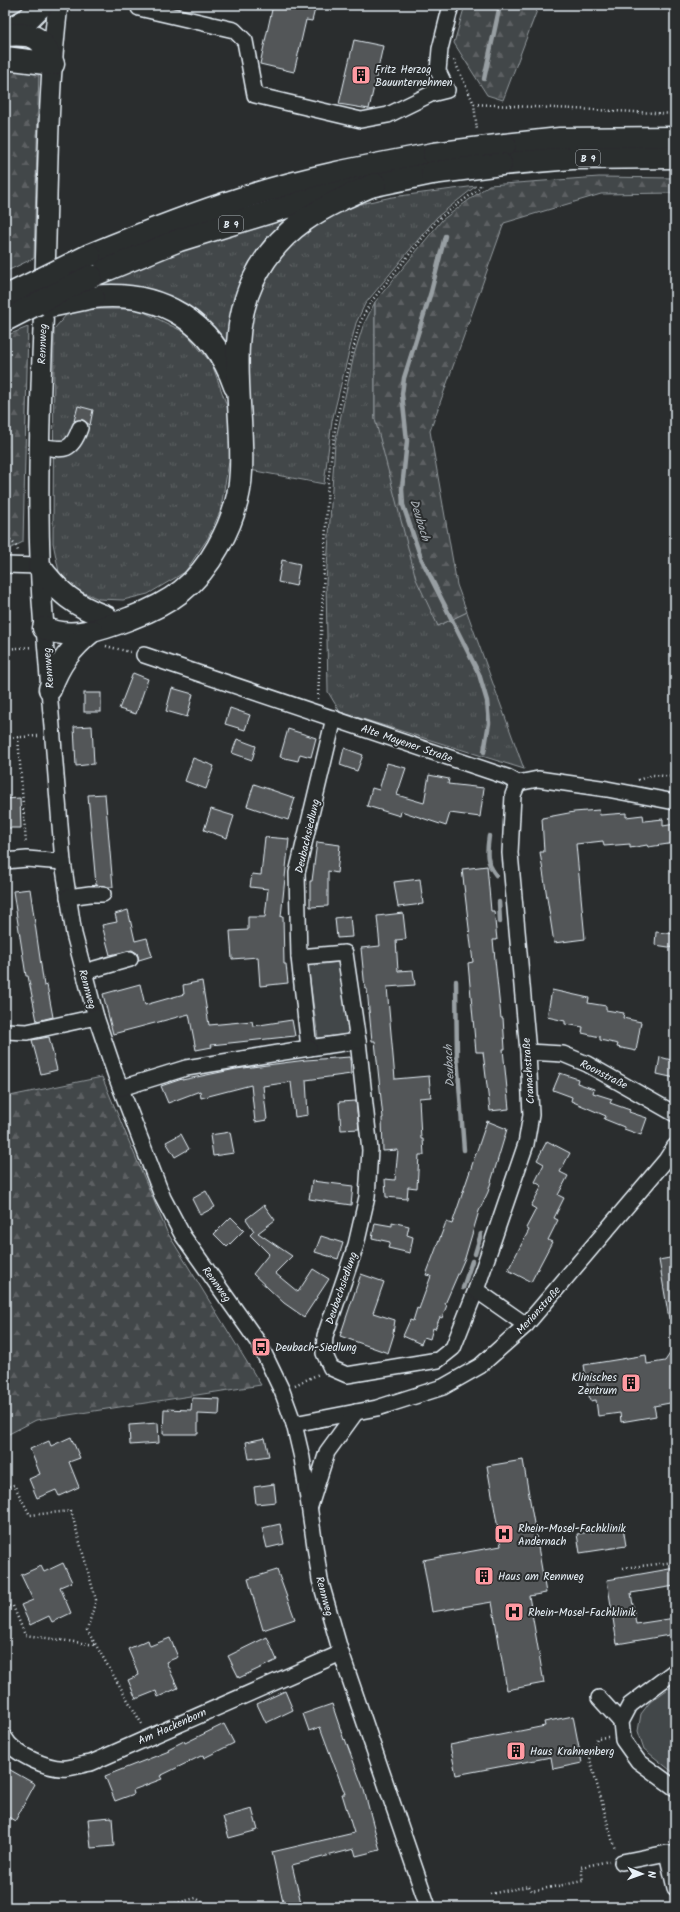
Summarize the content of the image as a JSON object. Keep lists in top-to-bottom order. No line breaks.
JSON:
{"streets":{"highway":["B 9"],"main road":["Rennweg"],"street":["Alte Mayener Straße","Deubachsiedlung","Cranachstraße","Roonstraße","Merianstraße","Am Hackenborn"]},"crossings":[["Rennweg","Merianstraße"],["Rennweg","Am Hackenborn"],["Alte Mayener Straße","Deubachsiedlung"],["Alte Mayener Straße","Cranachstraße"],["Cranachstraße","Roonstraße"]],"water":["Deubach"],"places":{"building":["Fritz Herzog Bauunternehmen","Klinisches Zentrum","Haus am Rennweg","Haus Krahnenberg"],"bus stop":["Deubach-Siedlung"],"hospital":["Rhein-Mosel-Fachklinik Andernach","Rhein-Mosel-Fachklinik"]},"north":"right"}
